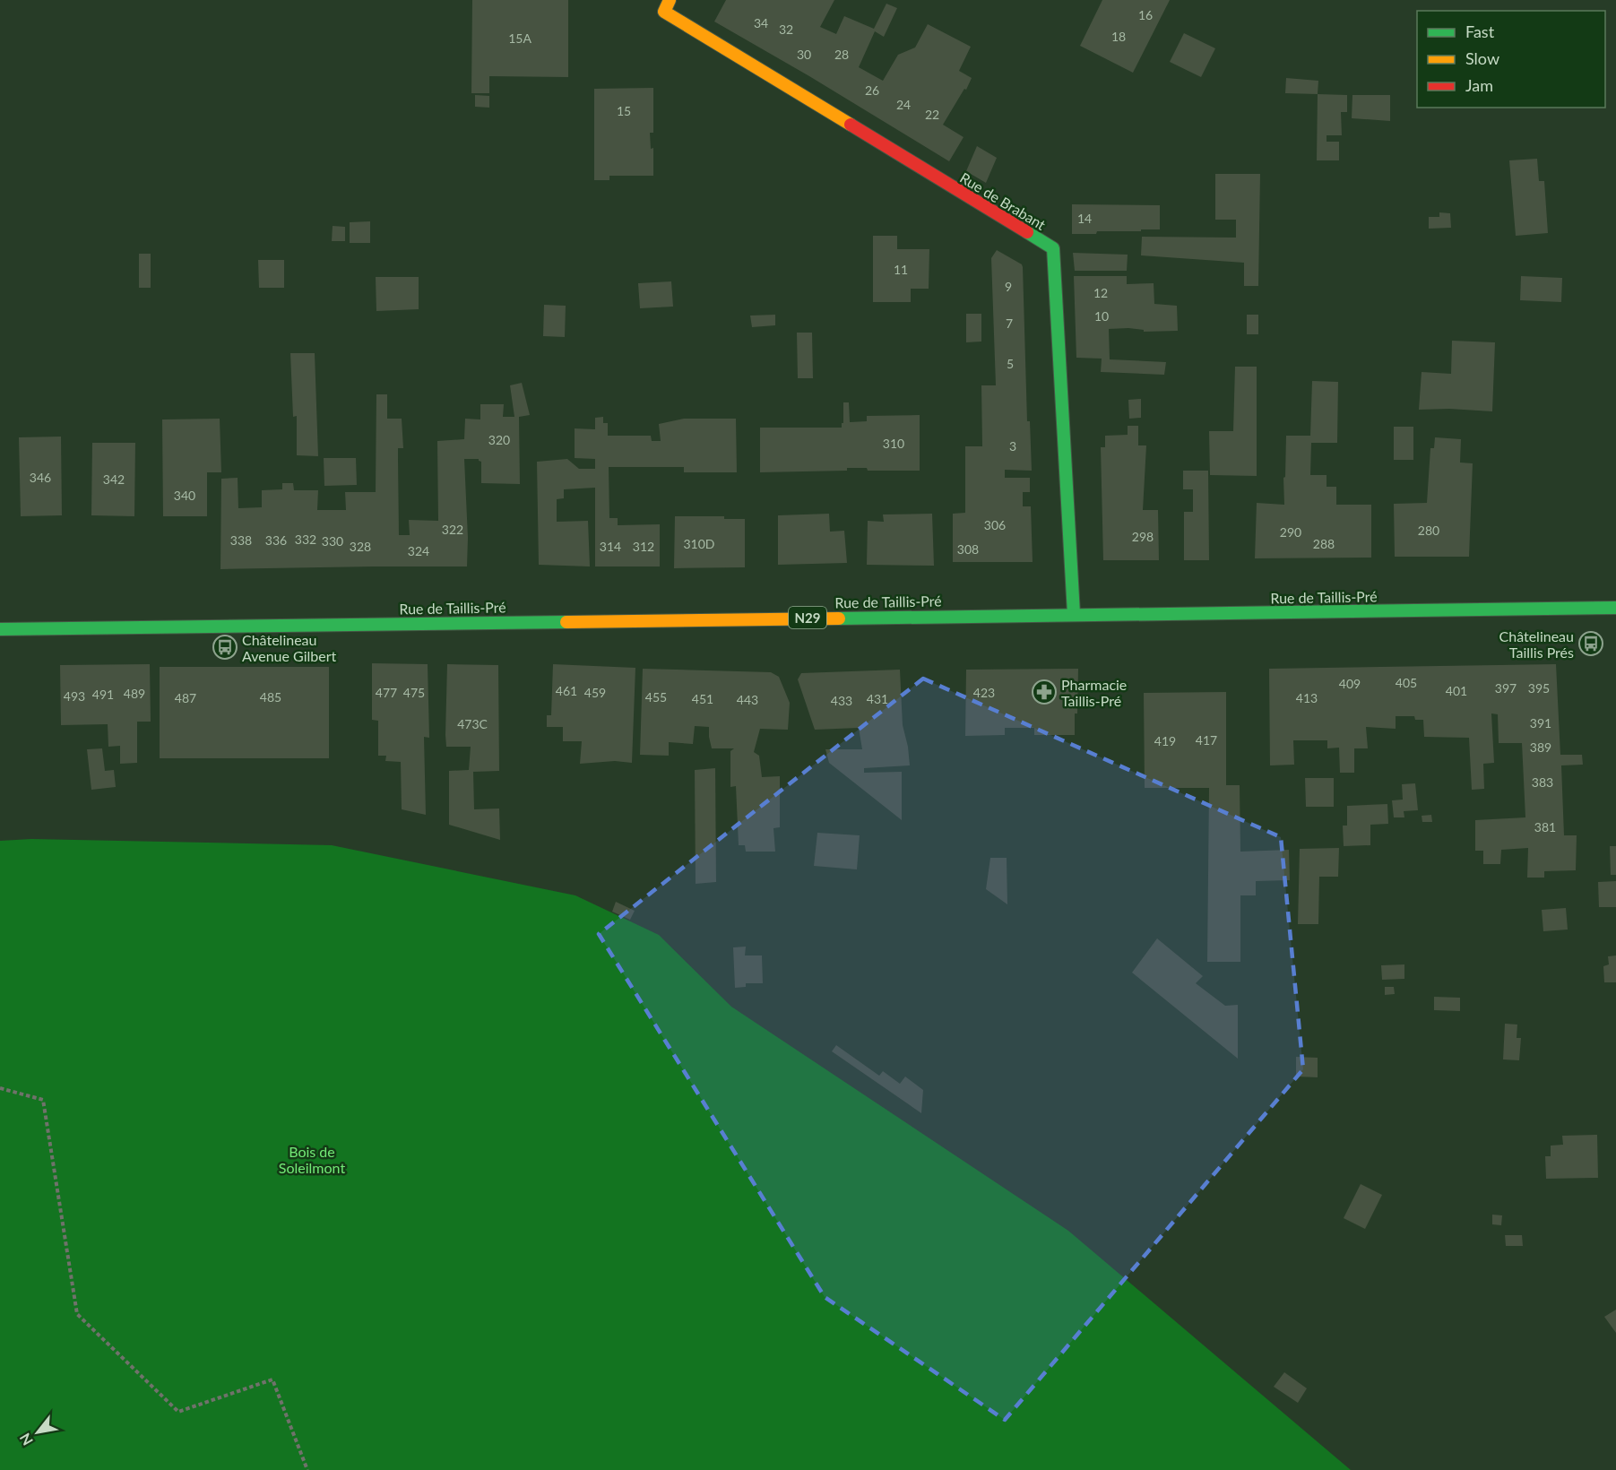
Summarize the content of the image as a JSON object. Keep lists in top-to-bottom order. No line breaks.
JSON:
{"streets":{"main road":["Rue de Brabant","Rue de Taillis-Pré","N29"]},"crossings":[["Rue de Brabant","Rue de Taillis-Pré"]],"parks":["Bois de Soleilmont"],"places":{"bus stop":["Châtelineau Taillis Prés","Châtelineau Avenue Gilbert"],"pharmacy":["Pharmacie Taillis-Pré"]},"house_numbers":["16","34","32","18","15A","30","28","26","24","15","22","14","11","9","12","10","7","5","320","310","3","346","342","340","306","322","280","290","298","332","338","336","330","310D","288","328","314","312","308","324","405","409","397","395","461","401","477","475","459","423","489","491","493","485","455","487","413","451","431","443","433","391","473C","417","419","389","383","381"],"legend":["Fast","Slow","Jam"],"north":"bottom left"}
